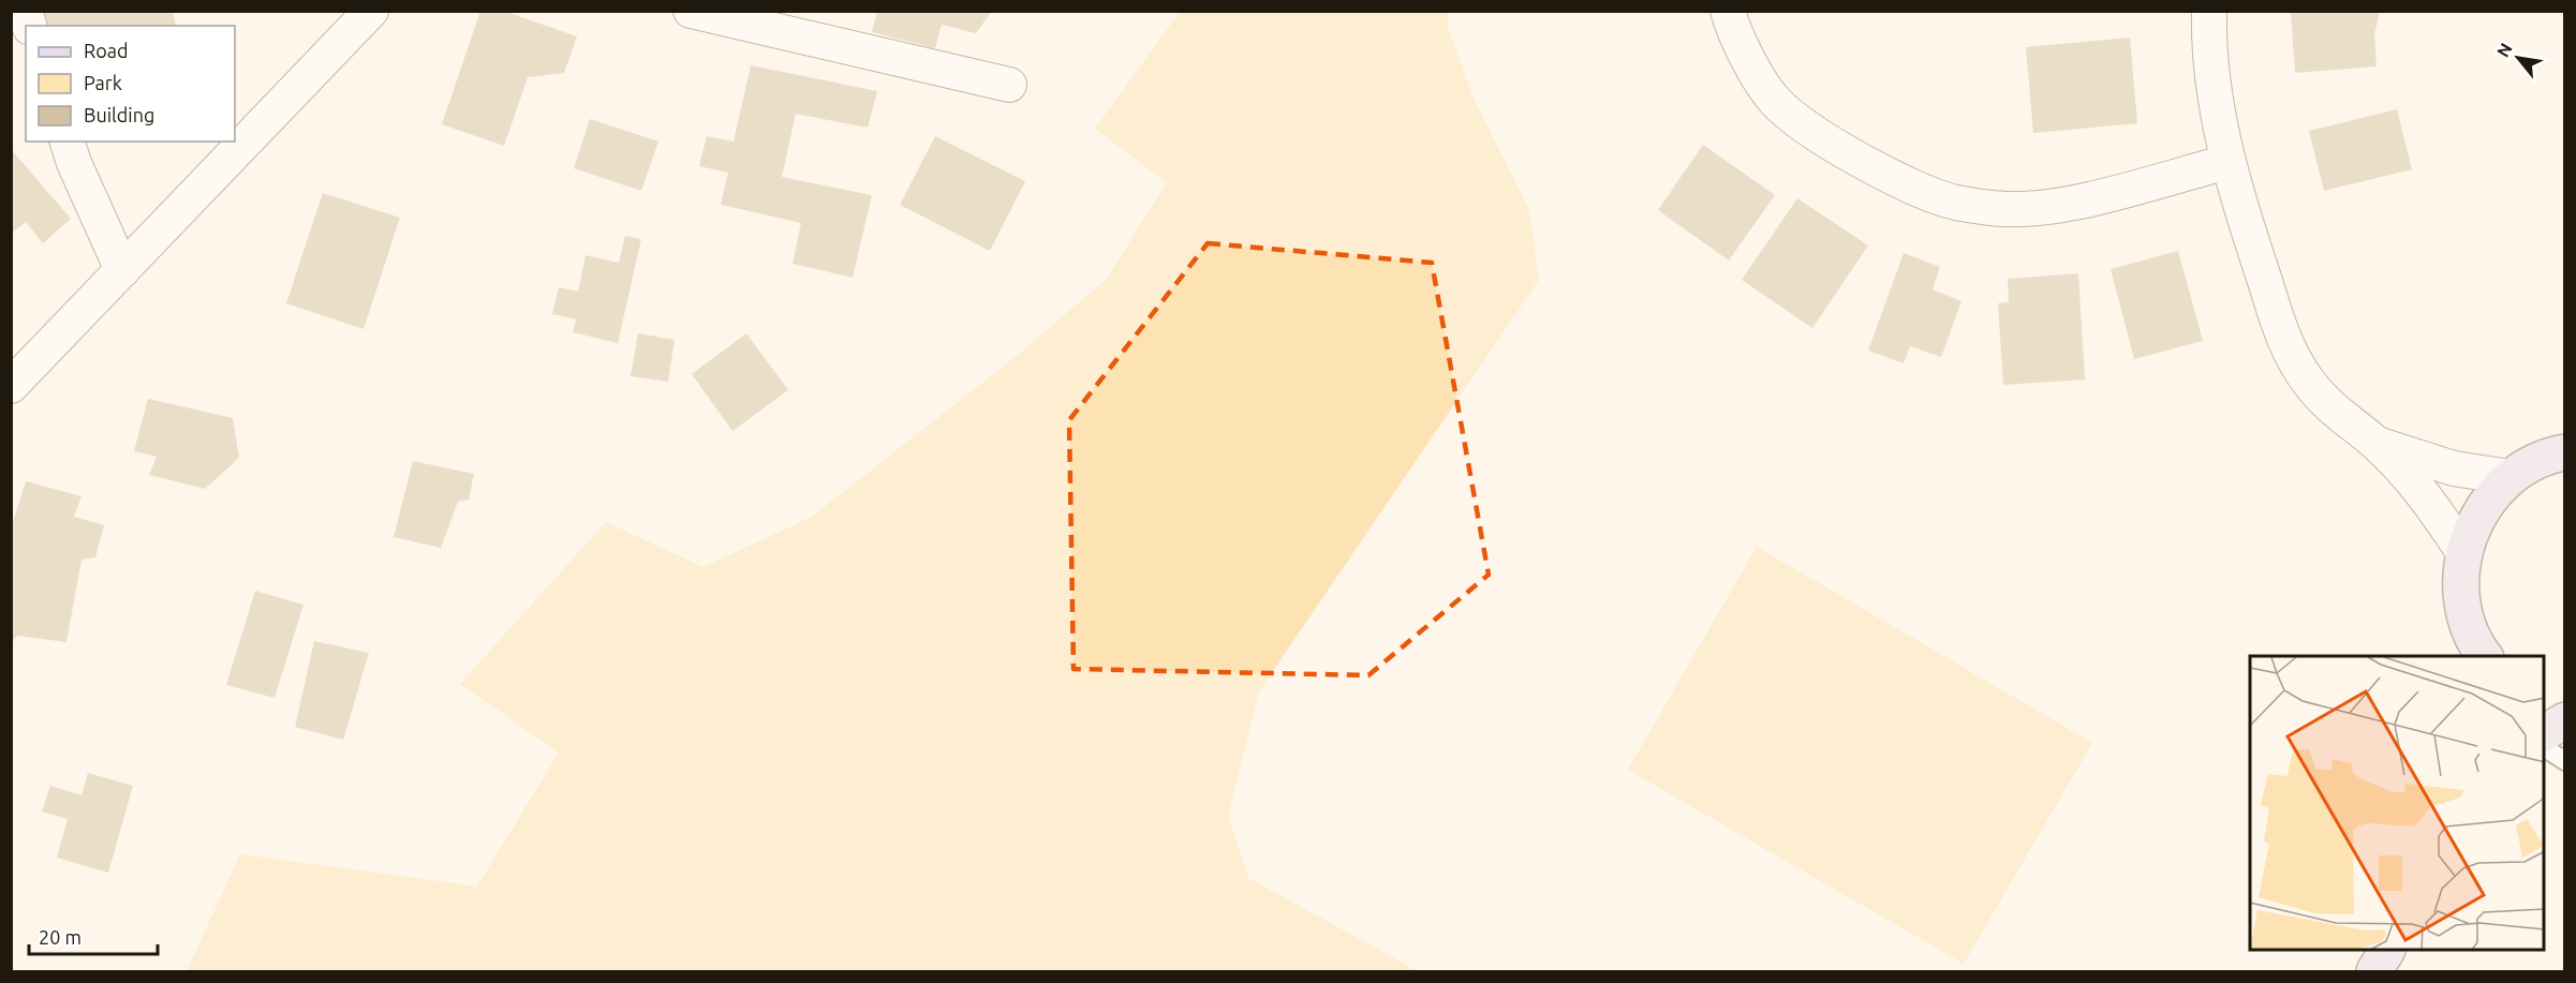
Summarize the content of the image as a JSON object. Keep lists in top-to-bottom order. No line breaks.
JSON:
{"legend":["Road","Park","Building"],"scale_bar":"20 m","north":"top left"}
